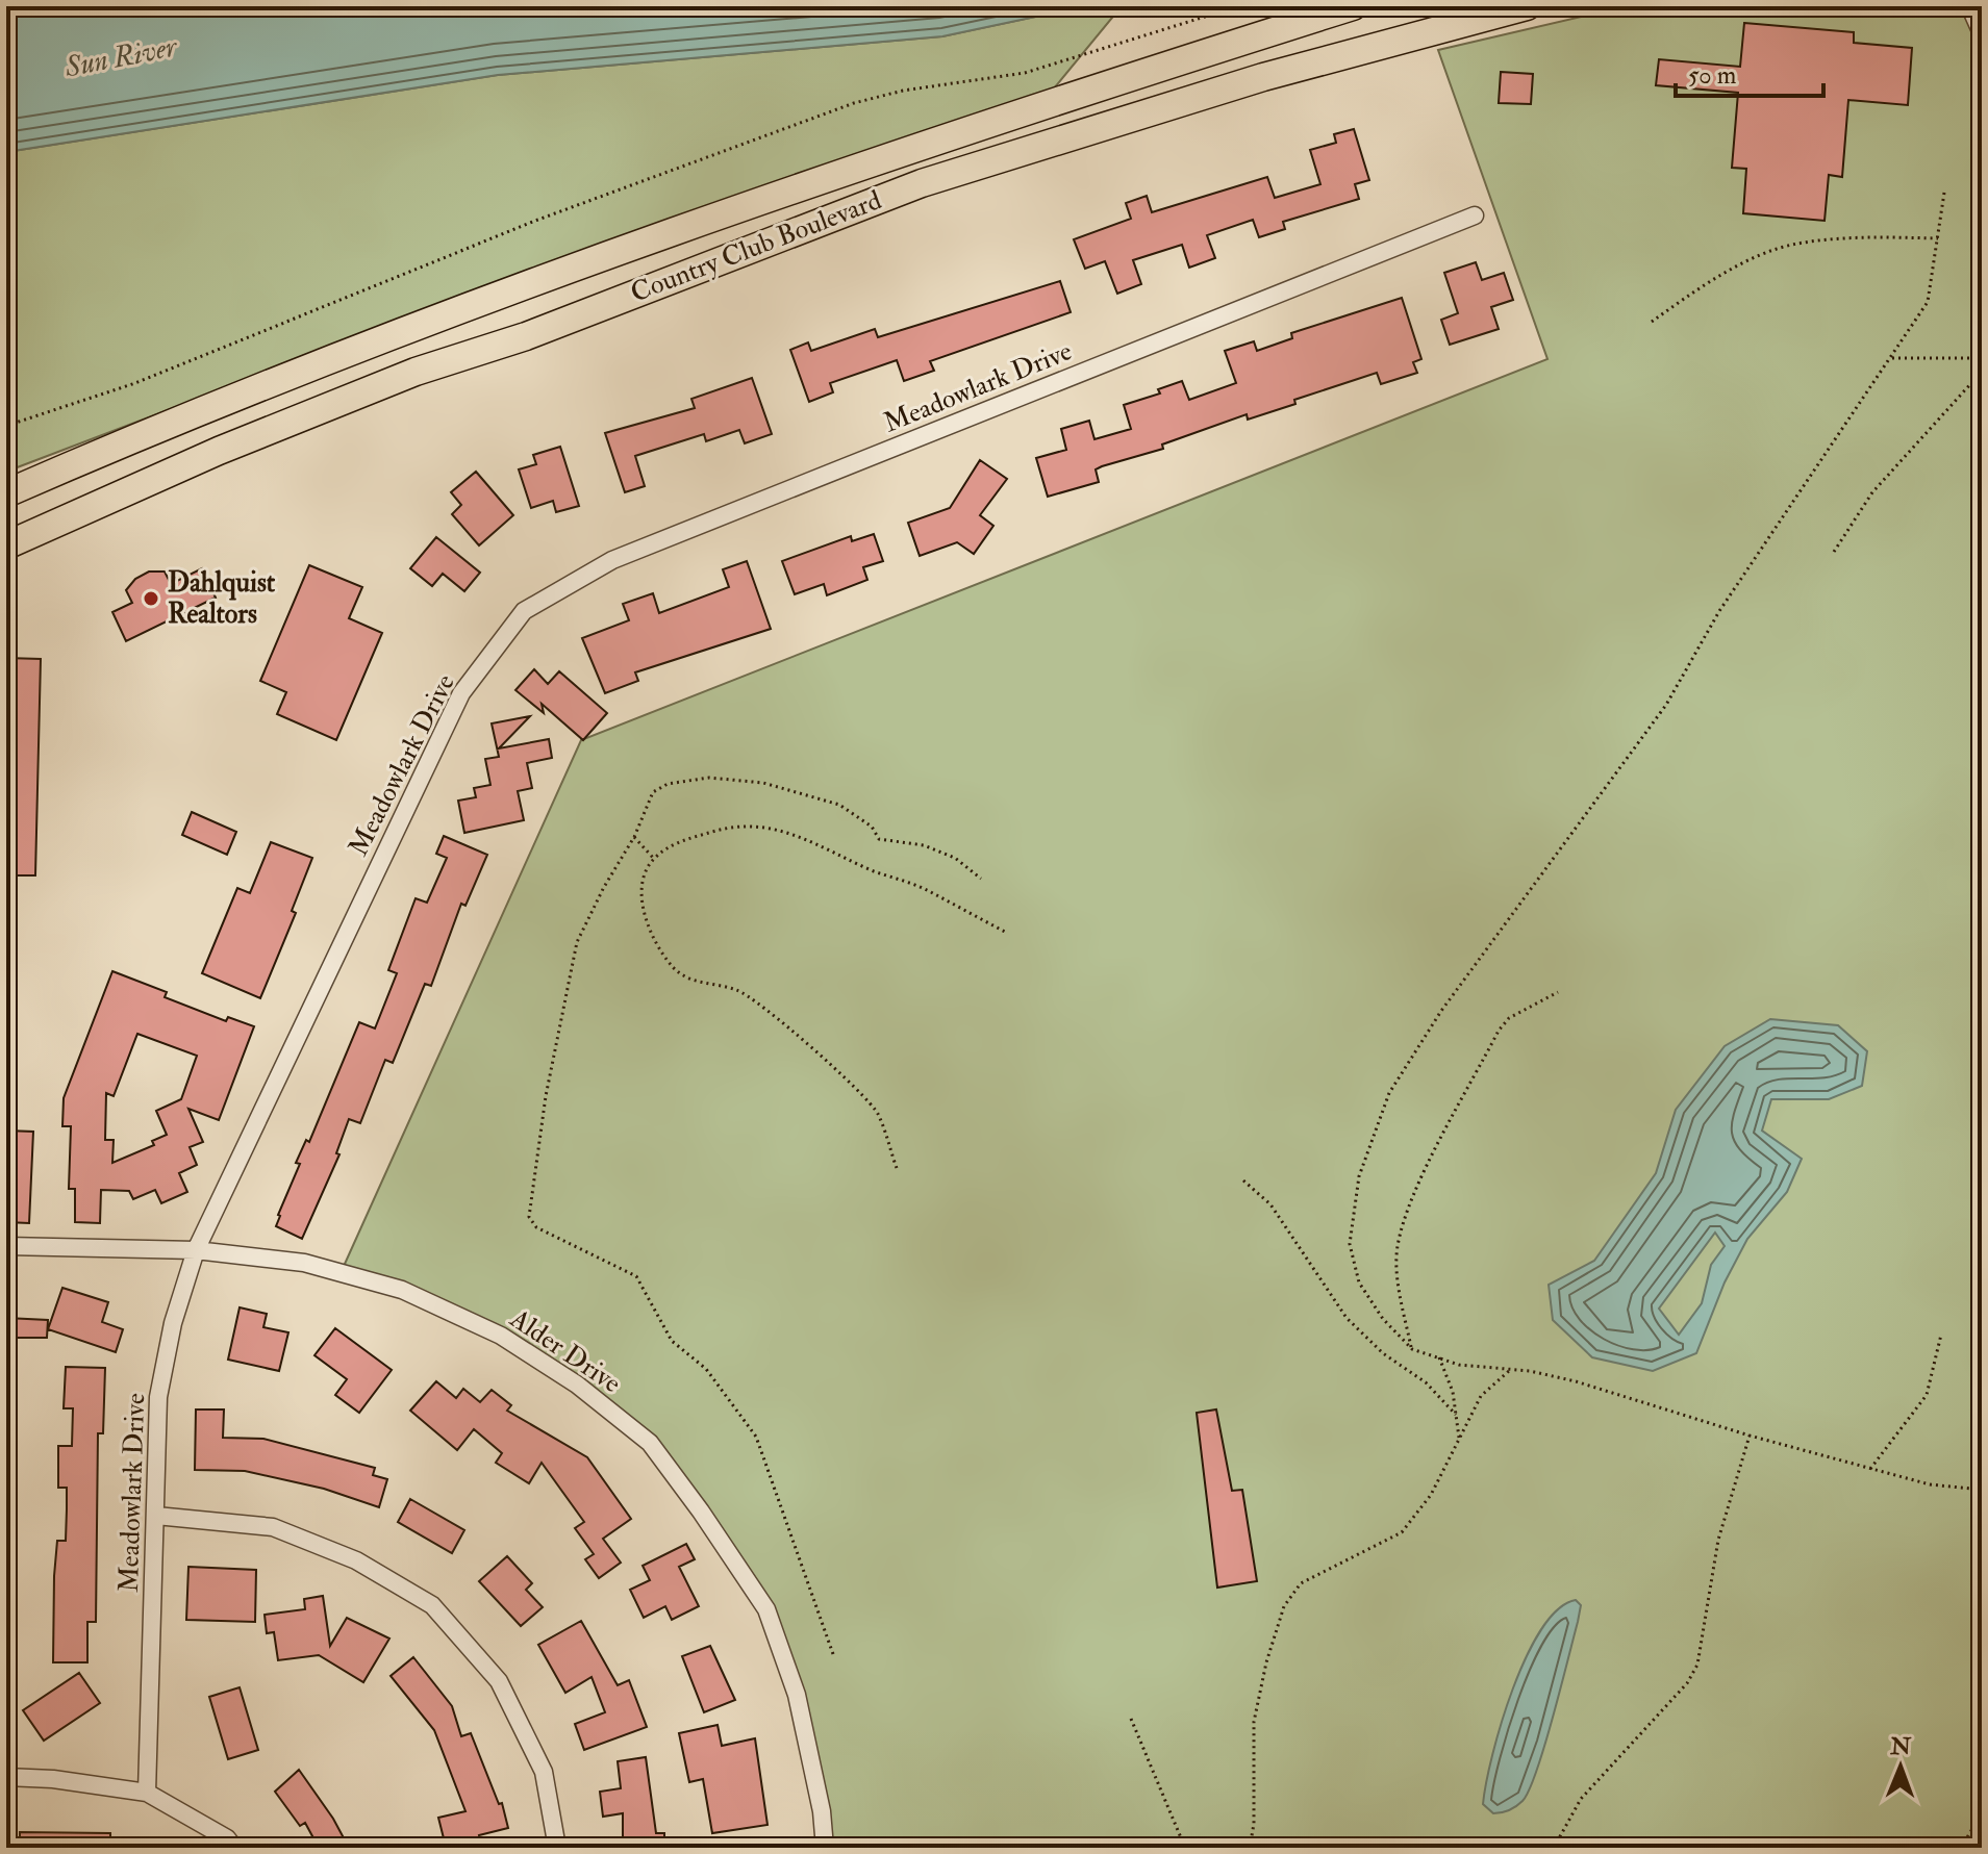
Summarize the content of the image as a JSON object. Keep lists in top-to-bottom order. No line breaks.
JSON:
{"streets":{"highway":["Country Club Boulevard"],"street":["Meadowlark Drive","Alder Drive"]},"crossings":[["Meadowlark Drive","Alder Drive"]],"water":["Sun River"],"places":["Dahlquist Realtors"],"scale_bar":"50 m","north":"top"}
